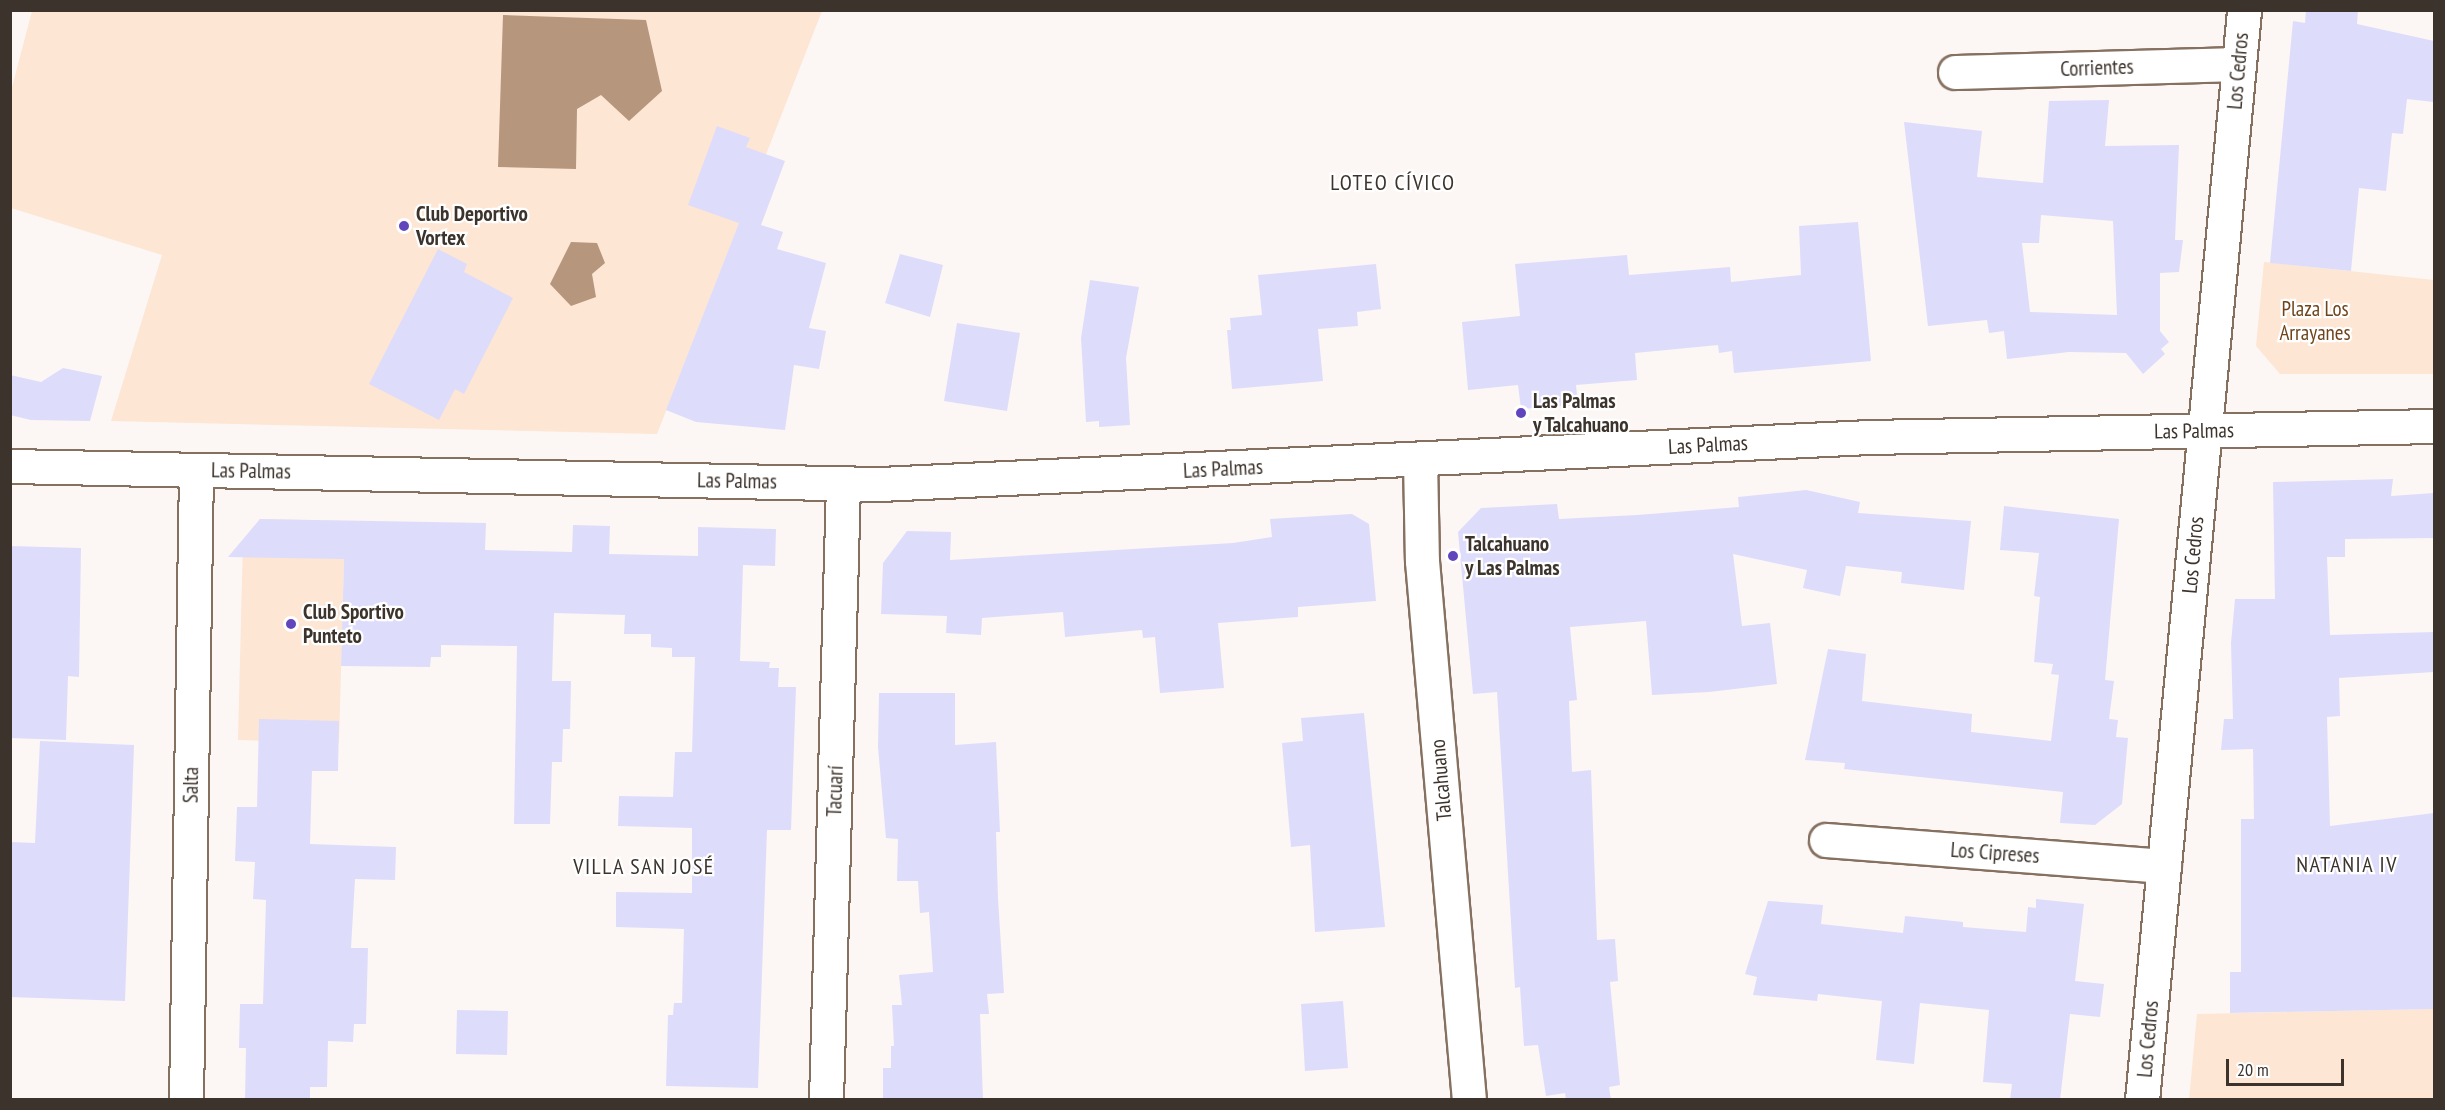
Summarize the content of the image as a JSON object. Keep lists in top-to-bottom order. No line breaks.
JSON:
{"streets":{"street":["Corrientes","Los Cedros","Las Palmas","Talcahuano","Salta","Tacuarí","Los Cipreses"]},"crossings":[["Corrientes","Los Cedros"],["Los Cedros","Las Palmas"],["Los Cedros","Los Cipreses"],["Las Palmas","Talcahuano"],["Las Palmas","Salta"],["Las Palmas","Tacuarí"]],"districts":["LOTEO CÍVICO","NATANIA IV","VILLA SAN JOSÉ"],"parks":["Plaza Los Arrayanes"],"places":["Club Deportivo Vortex","Las Palmas y Talcahuano","Talcahuano y Las Palmas","Club Sportivo Punteto"],"scale_bar":"20 m"}
